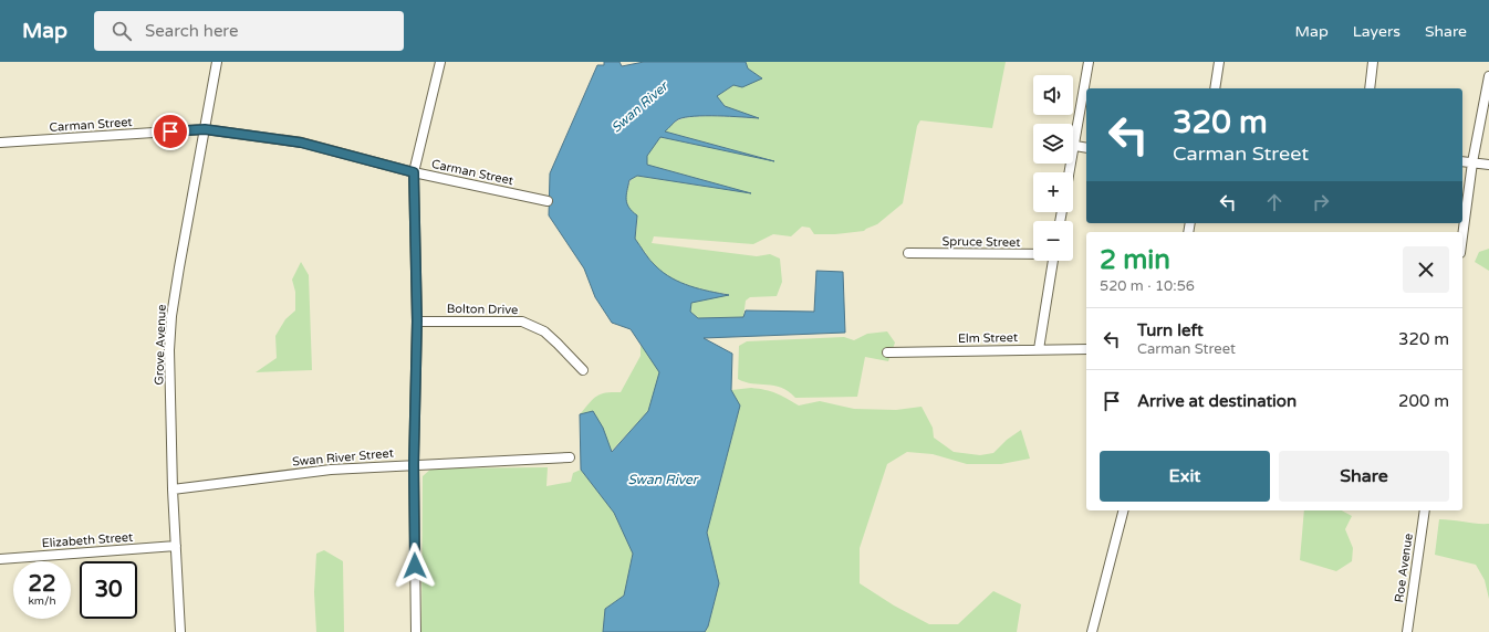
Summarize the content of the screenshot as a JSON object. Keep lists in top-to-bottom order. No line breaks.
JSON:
{"streets":{"street":["Carman Street","Spruce Street","Bolton Drive","Elm Street","Grove Avenue","Swan River Street","Elizabeth Street","Roe Avenue"]},"crossings":[["Carman Street","Grove Avenue"],["Grove Avenue","Swan River Street"],["Grove Avenue","Elizabeth Street"]],"water":["Swan River"],"page":{"header":"Map","search":"Search here","nav":["Map","Layers","Share"],"map_buttons":["+","−"],"turn":["320 m","Carman Street"],"heading":["2 min","520 m · 10:56"],"list":[{"name":"Turn left","note":"Carman Street","value":"320 m"},{"name":"Arrive at destination","value":"200 m"}],"buttons":["Exit","Share"],"speed":"22 km/h","limit":"30"}}
